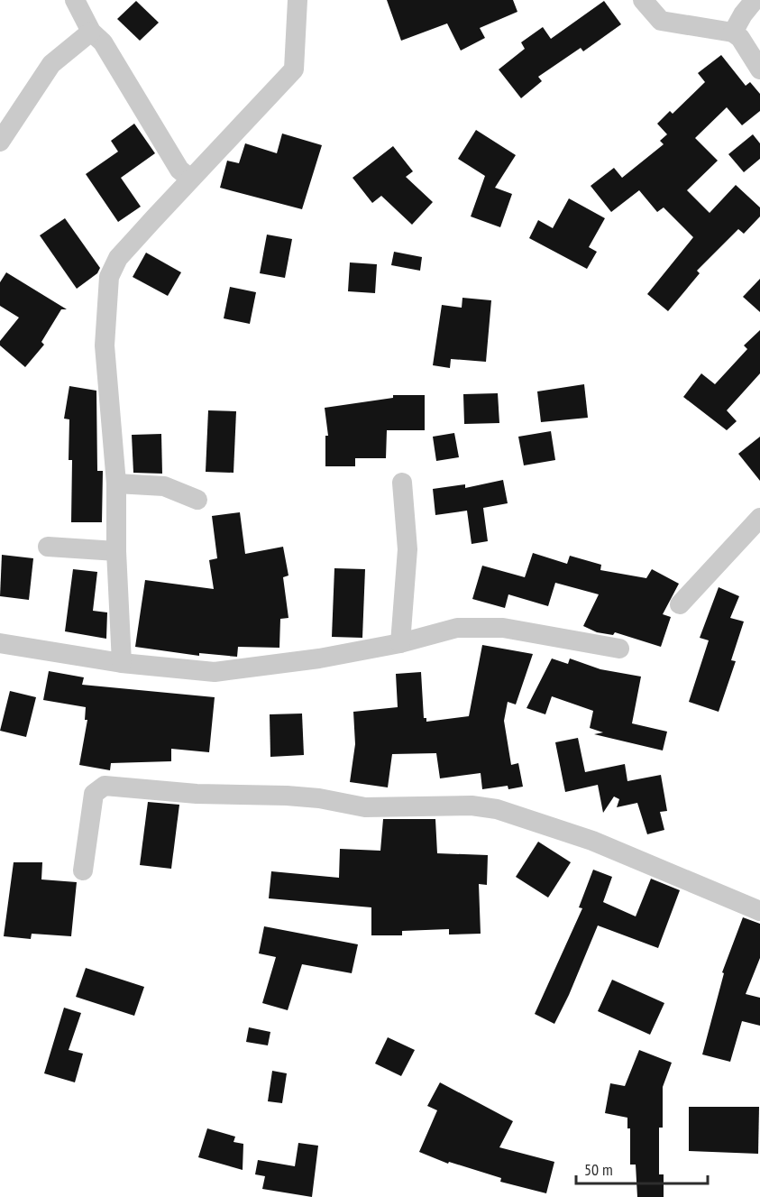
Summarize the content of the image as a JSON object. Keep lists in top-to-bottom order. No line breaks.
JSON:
{"scale_bar":"50 m"}
